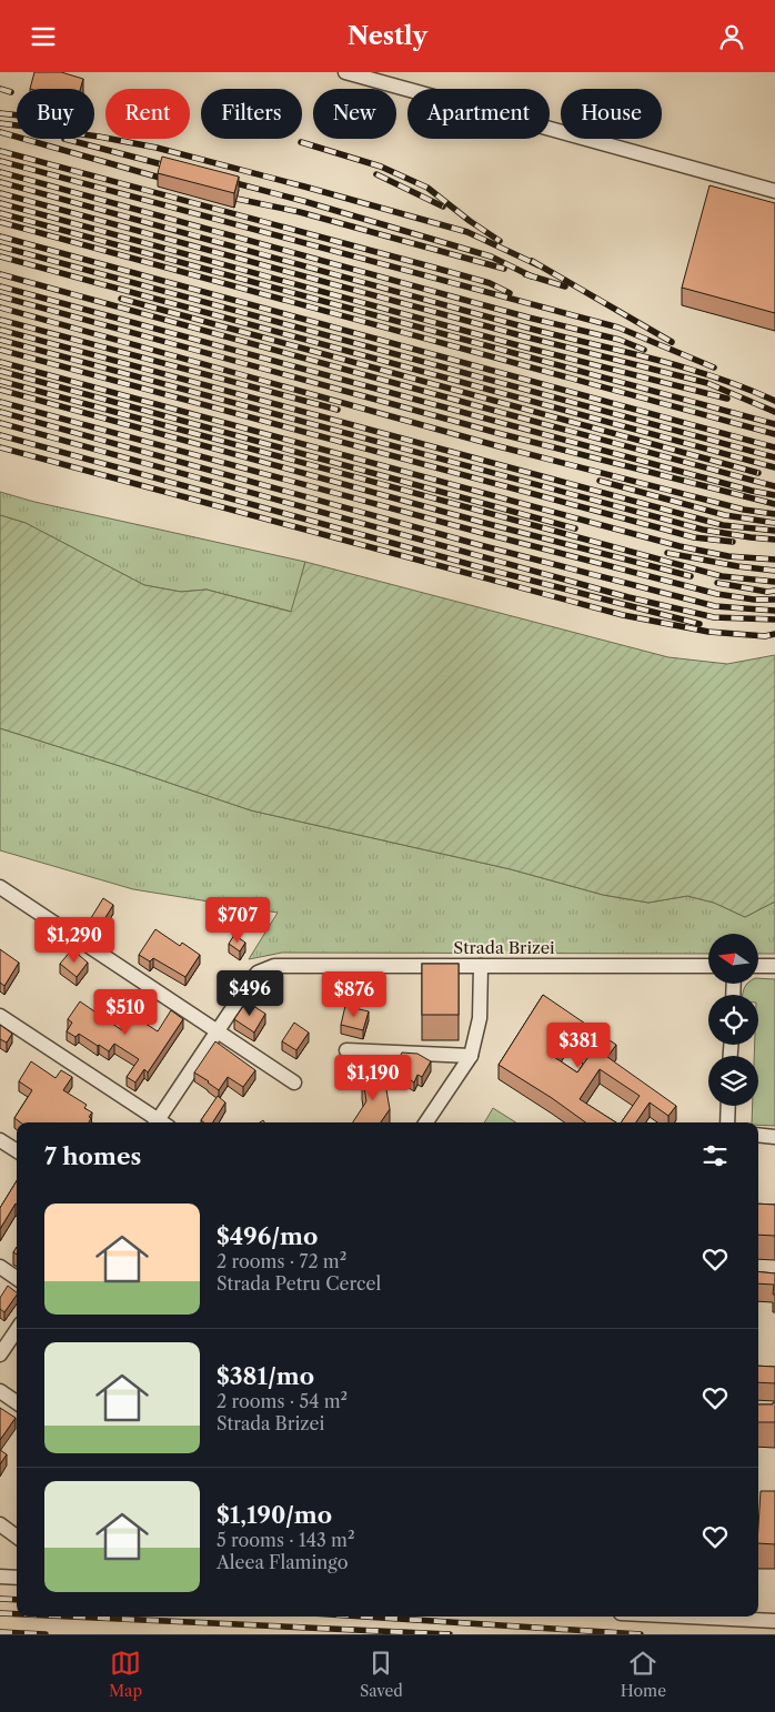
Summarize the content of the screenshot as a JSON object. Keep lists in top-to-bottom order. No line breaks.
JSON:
{"streets":{"street":["Strada Brizei"]},"north":"left","page":{"header":"Nestly","chip":["Buy","Rent","Filters","New","Apartment","House"],"price":["$707","$1,290","$496","$876","$510","$381","$1,190"],"heading":"7 homes","list":[{"name":"$496/mo","note":"2 rooms · 72 m² · Strada Petru Cercel"},{"name":"$381/mo","note":"2 rooms · 54 m² · Strada Brizei"},{"name":"$1,190/mo","note":"5 rooms · 143 m² · Aleea Flamingo"}],"tabs":["Map","Saved","Home"]}}
